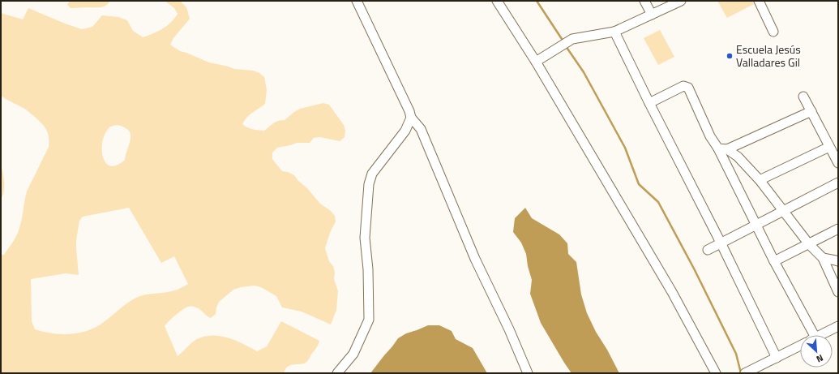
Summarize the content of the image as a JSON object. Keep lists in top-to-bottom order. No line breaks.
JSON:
{"places":["Escuela Jesús Valladares Gil"],"north":"bottom right"}
